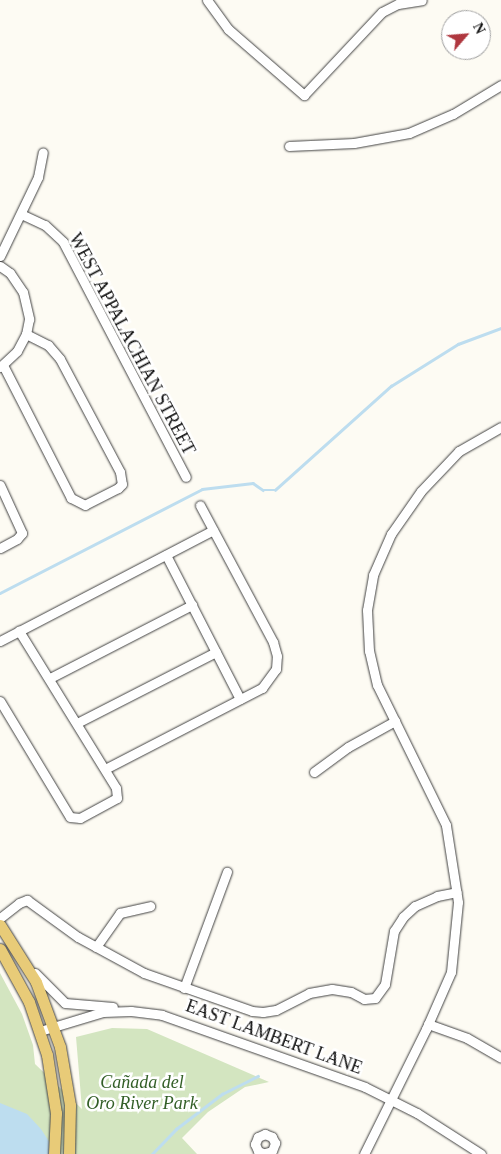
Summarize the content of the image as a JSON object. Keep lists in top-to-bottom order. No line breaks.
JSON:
{"streets":{"street":["WEST APPALACHIAN STREET","EAST LAMBERT LANE"]},"parks":["Cañada del Oro River Park"],"north":"top right"}
